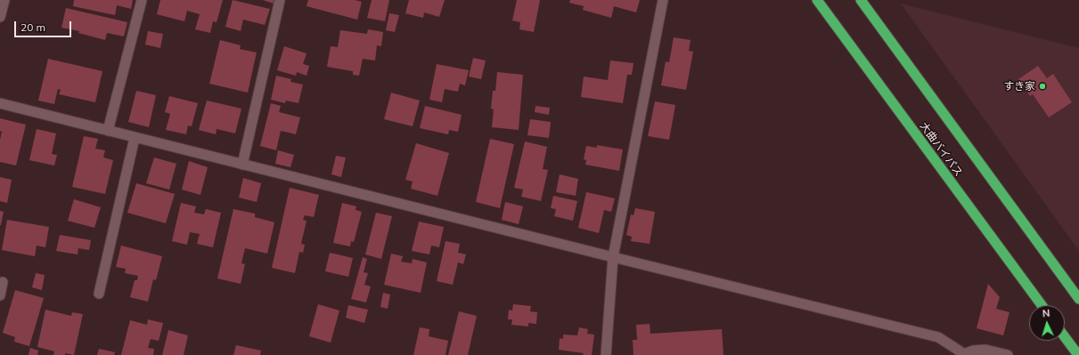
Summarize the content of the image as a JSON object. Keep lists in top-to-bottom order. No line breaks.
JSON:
{"streets":{"highway":["大曲バイパス"]},"places":["すき家"],"scale_bar":"20 m","north":"top"}
